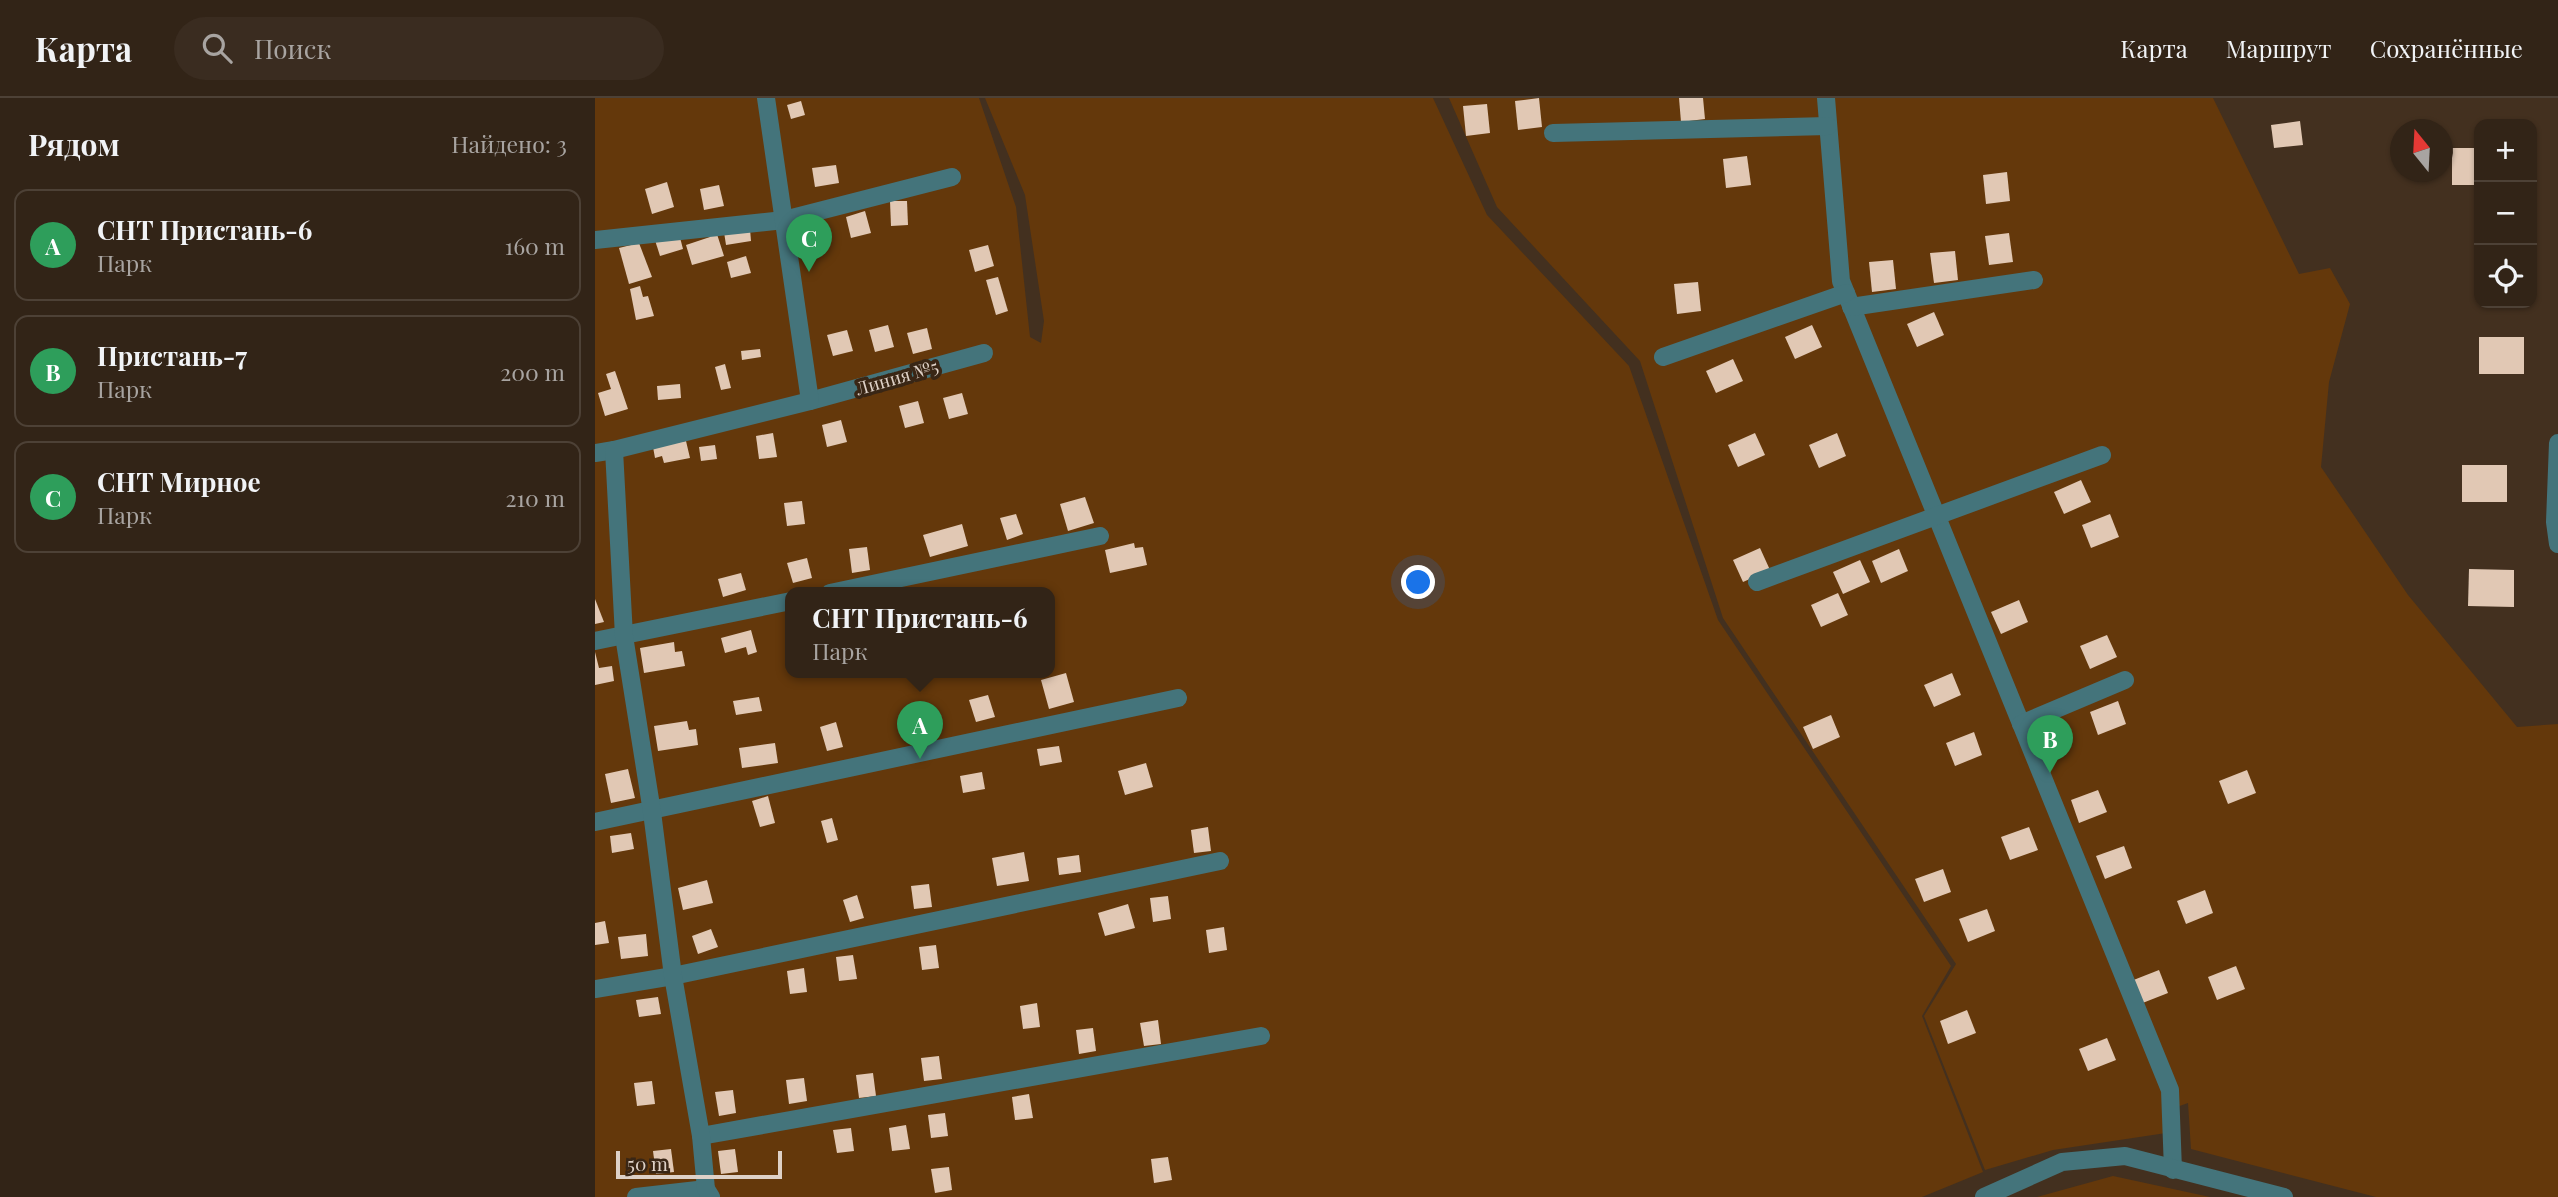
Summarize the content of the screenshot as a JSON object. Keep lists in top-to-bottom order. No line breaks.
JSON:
{"streets":{"street":["Линия №5"]},"scale_bar":"50 m","north":"top","page":{"header":"Карта","search":"Поиск","nav":["Карта","Маршрут","Сохранённые"],"heading":["Рядом","Найдено: 3"],"map_buttons":["+","−"],"list":[{"mark":"A","name":"СНТ Пристань-6","note":"Парк","value":"160 m"},{"mark":"B","name":"Пристань-7","note":"Парк","value":"200 m"},{"mark":"C","name":"СНТ Мирное","note":"Парк","value":"210 m"}],"pins":["C","A","B"],"popup":["СНТ Пристань-6","Парк"],"scale":"50 m"}}
